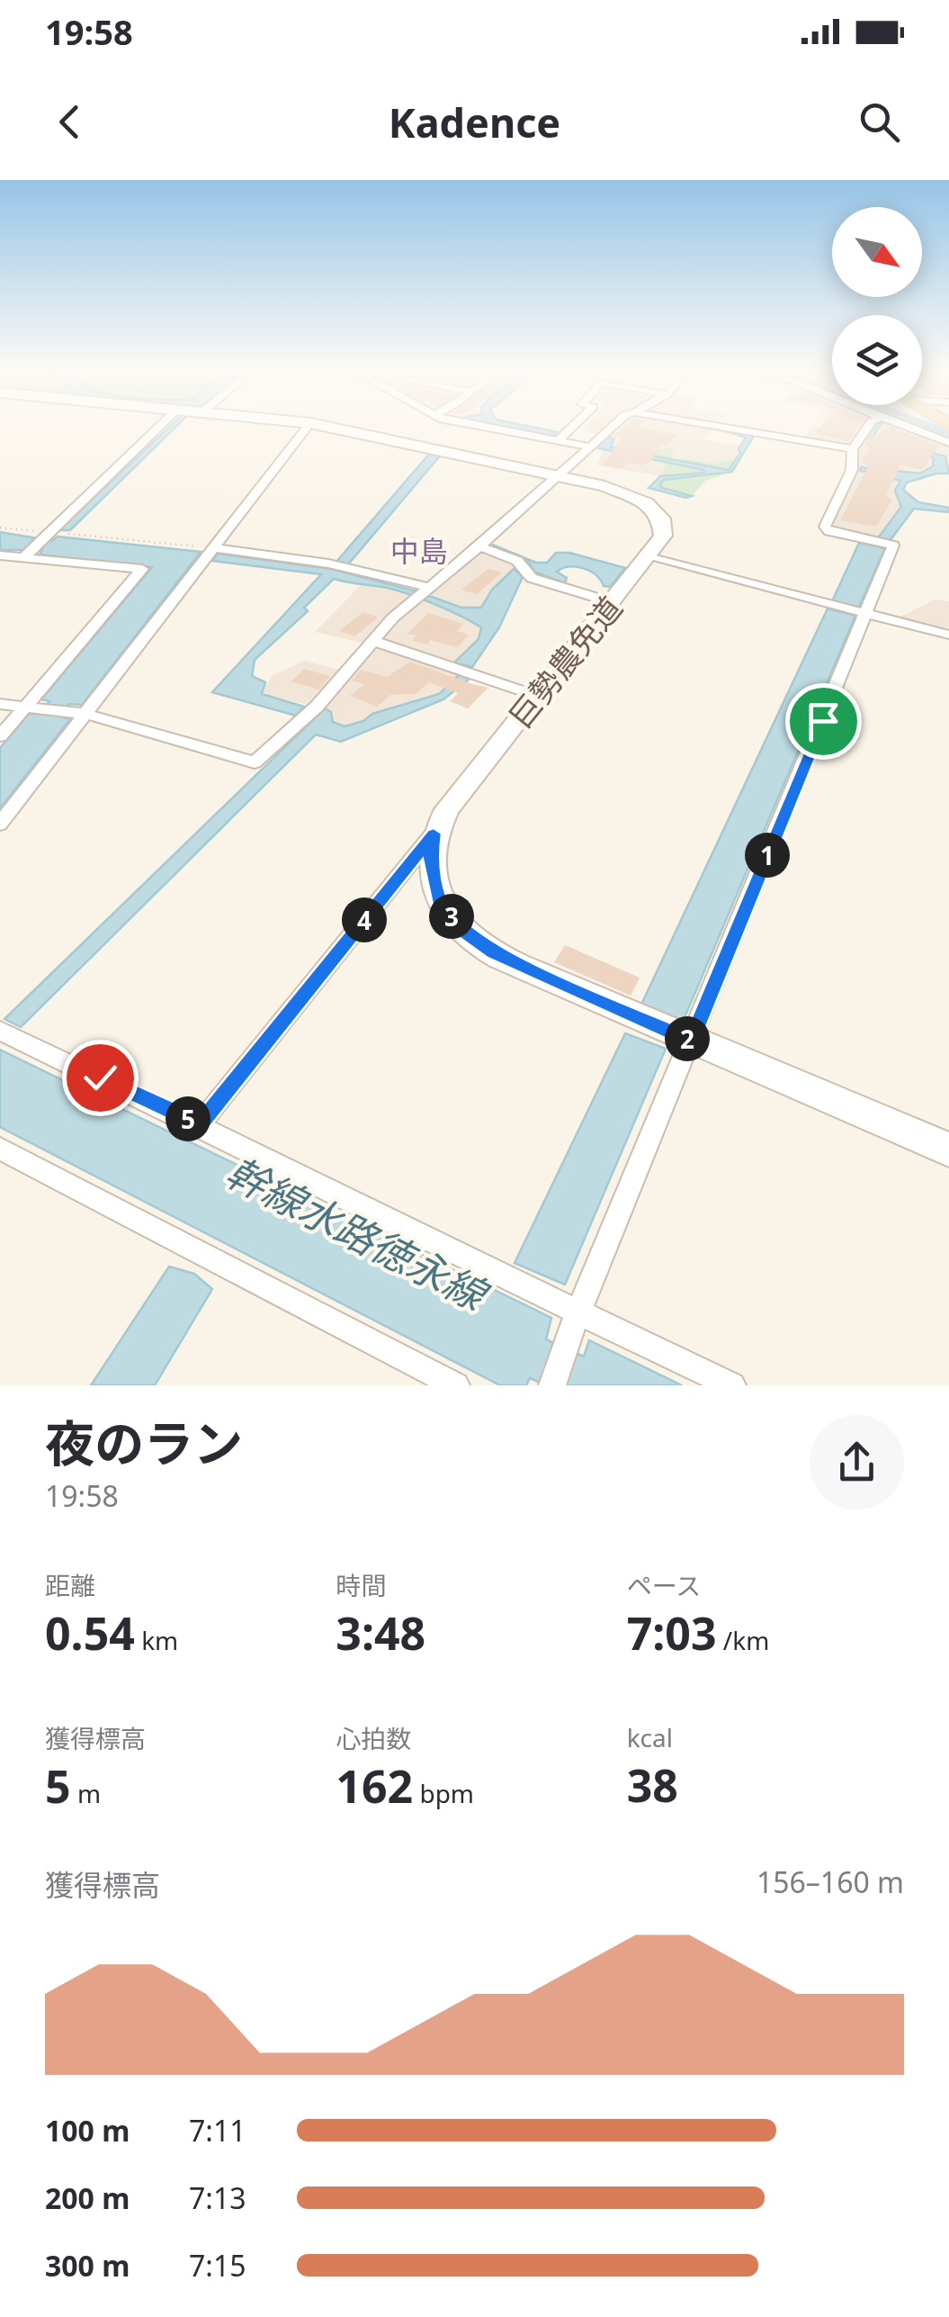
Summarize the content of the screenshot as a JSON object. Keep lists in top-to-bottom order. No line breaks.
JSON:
{"streets":{"street":["巨勢農免道"]},"districts":["中島"],"water":["幹線水路徳永線"],"north":"bottom right","page":{"status":"19:58","header":"Kadence","pins":["1","3","4","2","5"],"heading":["夜のラン","19:58"],"stats":[["距離","0.54 km"],["時間","3:48"],["ペース","7:03 /km"],["獲得標高","5 m"],["心拍数","162 bpm"],["kcal","38"]],"chart":["獲得標高","156–160 m"],"list":[{"name":"100 m","note":"7:11"},{"name":"200 m","note":"7:13"},{"name":"300 m","note":"7:15"}]}}
